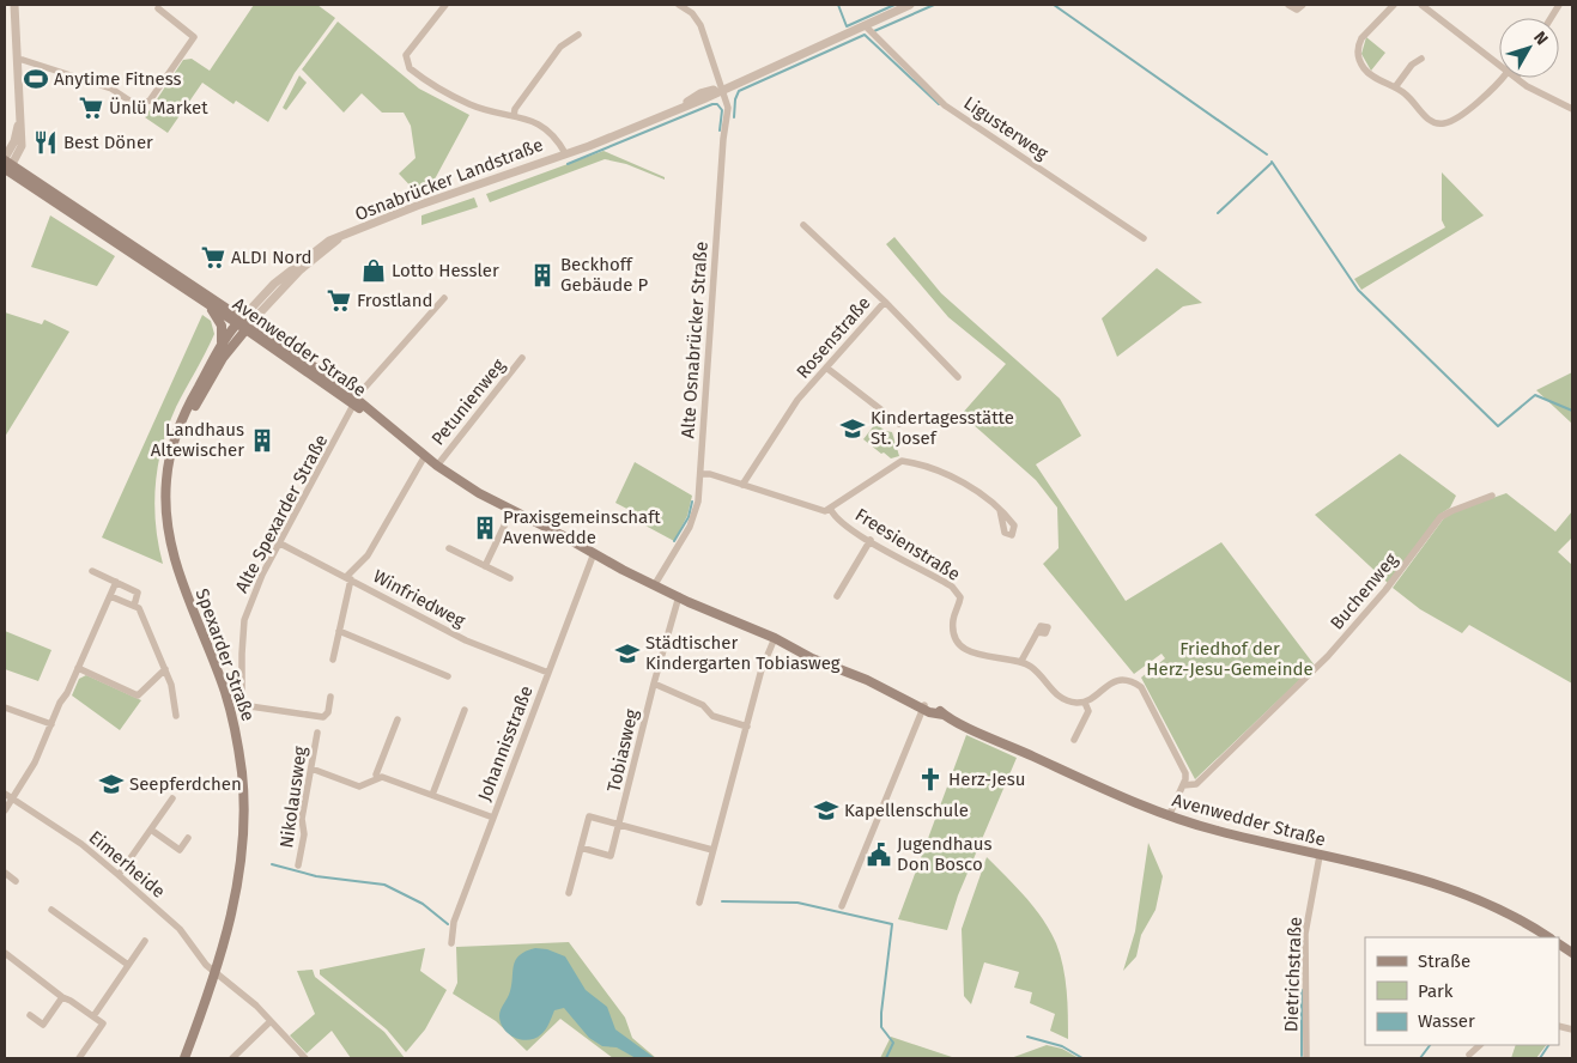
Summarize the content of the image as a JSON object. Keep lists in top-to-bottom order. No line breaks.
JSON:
{"streets":{"main road":["Avenwedder Straße","Spexarder Straße"],"street":["Ligusterweg","Osnabrücker Landstraße","Rosenstraße","Alte Osnabrücker Straße","Petunienweg","Alte Spexarder Straße","Freesienstraße","Buchenweg","Winfriedweg","Johannisstraße","Tobiasweg","Nikolausweg","Eimerheide","Dietrichstraße"]},"crossings":[["Ligusterweg","Osnabrücker Landstraße"],["Osnabrücker Landstraße","Alte Osnabrücker Straße"],["Osnabrücker Landstraße","Avenwedder Straße"],["Osnabrücker Landstraße","Spexarder Straße"],["Rosenstraße","Freesienstraße"],["Alte Osnabrücker Straße","Avenwedder Straße"],["Alte Osnabrücker Straße","Freesienstraße"],["Avenwedder Straße","Petunienweg"],["Avenwedder Straße","Alte Spexarder Straße"],["Avenwedder Straße","Spexarder Straße"],["Avenwedder Straße","Johannisstraße"],["Avenwedder Straße","Tobiasweg"],["Avenwedder Straße","Dietrichstraße"],["Alte Spexarder Straße","Winfriedweg"],["Winfriedweg","Johannisstraße"],["Spexarder Straße","Eimerheide"]],"parks":["Friedhof der Herz-Jesu-Gemeinde"],"places":{"sports":["Anytime Fitness"],"supermarket":["Ünlü Market","ALDI Nord","Frostland"],"restaurant":["Best Döner"],"shop":["Lotto Hessler"],"building":["Beckhoff Gebäude P","Landhaus Altewischer","Praxisgemeinschaft Avenwedde"],"school or university":["Kindertagesstätte St. Josef","Städtischer Kindergarten Tobiasweg","Seepferdchen","Kapellenschule"],"church":["Herz-Jesu"],"public building":["Jugendhaus Don Bosco"]},"legend":["Straße","Park","Wasser"],"north":"top right"}
